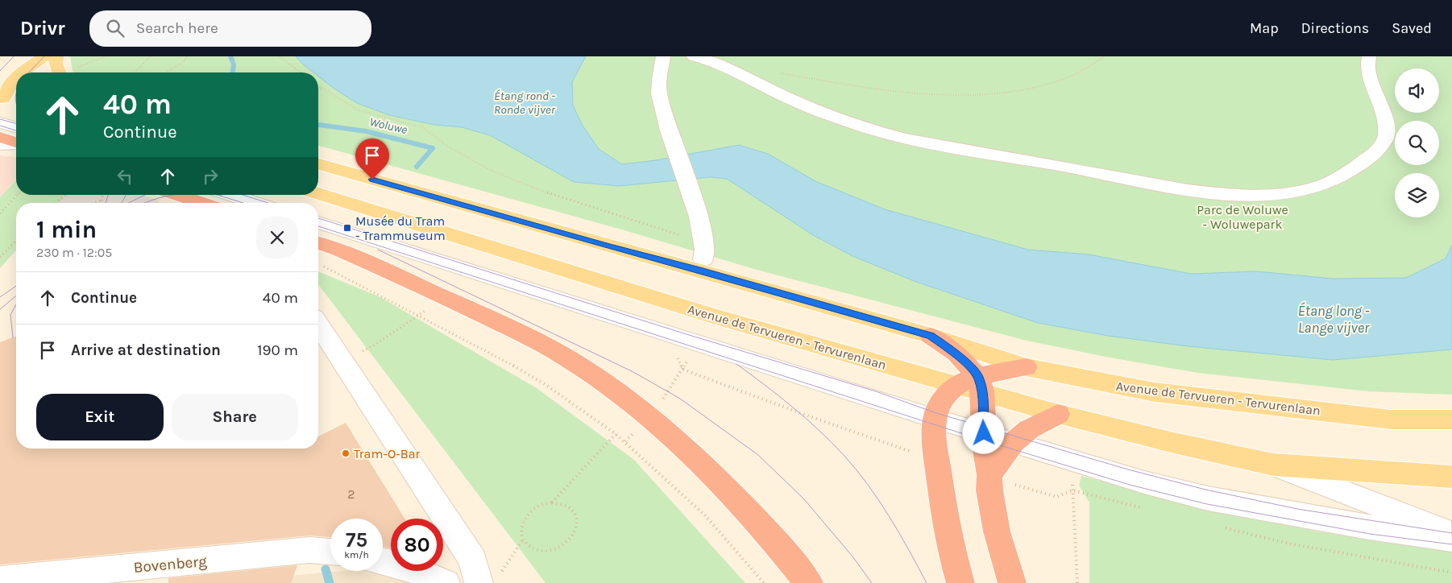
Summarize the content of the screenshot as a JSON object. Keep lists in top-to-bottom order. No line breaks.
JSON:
{"streets":{"main road":["Avenue de Tervueren - Tervurenlaan"],"street":["Bovenberg"]},"water":["Étang rond - Ronde vijver","Woluwe","Étang long - Lange vijver"],"parks":["Parc de Woluwe - Woluwepark"],"places":{"transit":["Musée du Tram - Trammuseum"],"other":["Tram-O-Bar"]},"house_numbers":["2"],"page":{"header":"Drivr","search":"Search here","nav":["Map","Directions","Saved"],"turn":["40 m","Continue"],"heading":["1 min","230 m · 12:05"],"list":[{"name":"Continue","value":"40 m"},{"name":"Arrive at destination","value":"190 m"}],"buttons":["Exit","Share"],"speed":"75 km/h","limit":"80"}}
